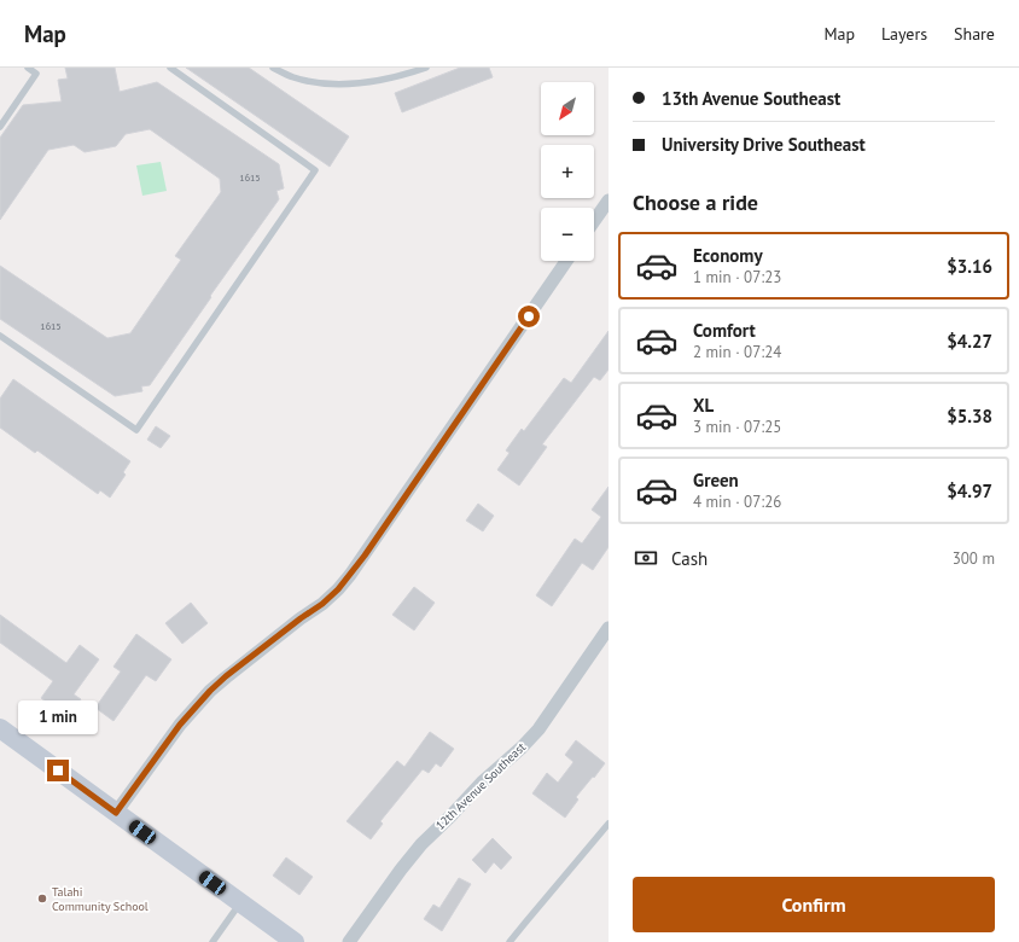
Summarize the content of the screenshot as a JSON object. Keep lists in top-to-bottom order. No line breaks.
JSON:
{"streets":{"street":["12th Avenue Southeast"]},"places":["Talahi Community School"],"house_numbers":["1615","1615"],"north":"bottom left","page":{"header":"Map","nav":["Map","Layers","Share"],"banner":["13th Avenue Southeast","University Drive Southeast"],"map_buttons":["+","−"],"heading":"Choose a ride","list":[{"name":"Economy","note":"1 min · 07:23","value":"$3.16"},{"name":"Comfort","note":"2 min · 07:24","value":"$4.27"},{"name":"XL","note":"3 min · 07:25","value":"$5.38"},{"name":"Green","note":"4 min · 07:26","value":"$4.97"}],"pay":["Cash","300 m"],"bubble":"1 min","buttons":"Confirm"}}
